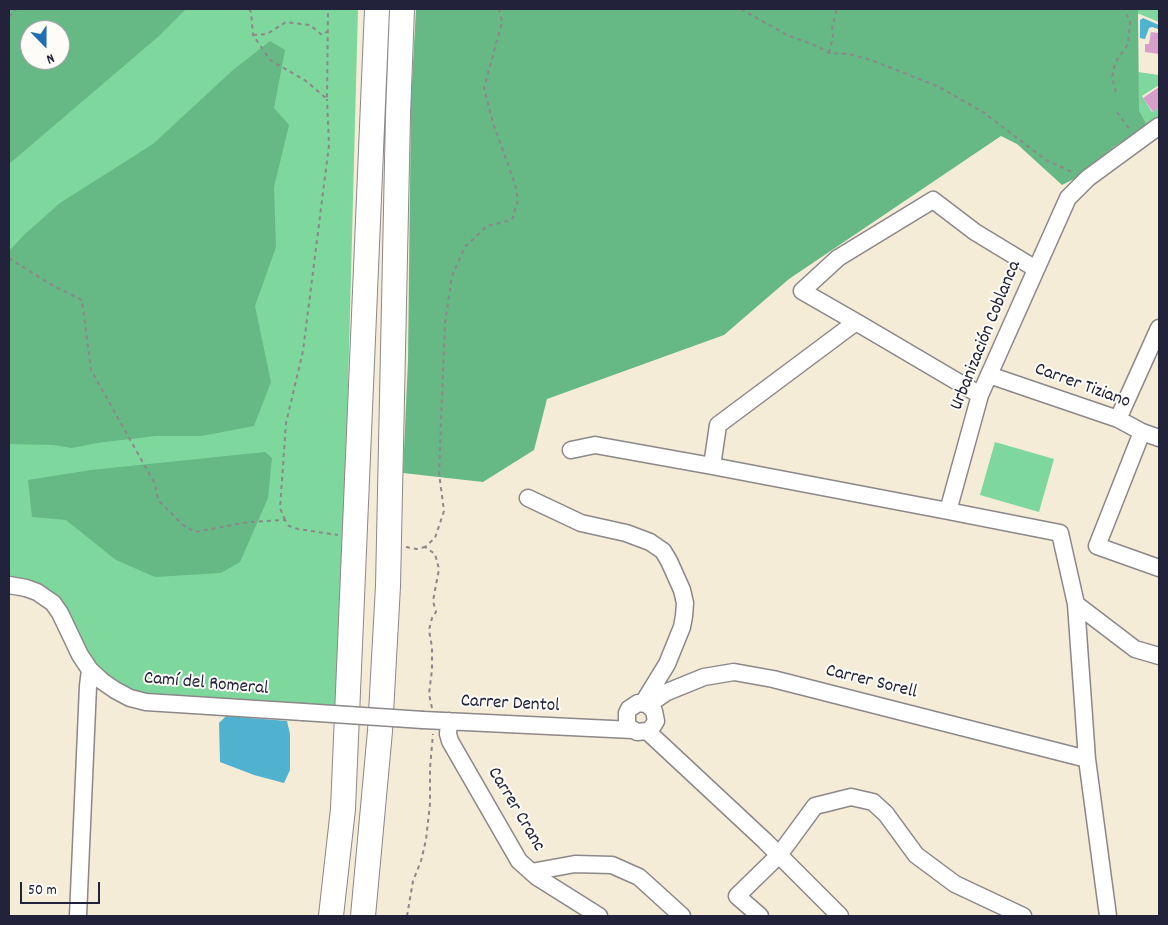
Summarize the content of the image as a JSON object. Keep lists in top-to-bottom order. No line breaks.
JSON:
{"streets":{"street":["Urbanización Coblanca","Carrer Tiziano","Carrer Sorell","Camí del Romeral","Carrer Dentol","Carrer Cranc"]},"crossings":[["Urbanización Coblanca","Carrer Tiziano"],["Carrer Sorell","Carrer Dentol"],["Camí del Romeral","Carrer Dentol"],["Camí del Romeral","Carrer Cranc"],["Carrer Dentol","Carrer Cranc"]],"scale_bar":"50 m","north":"bottom"}
